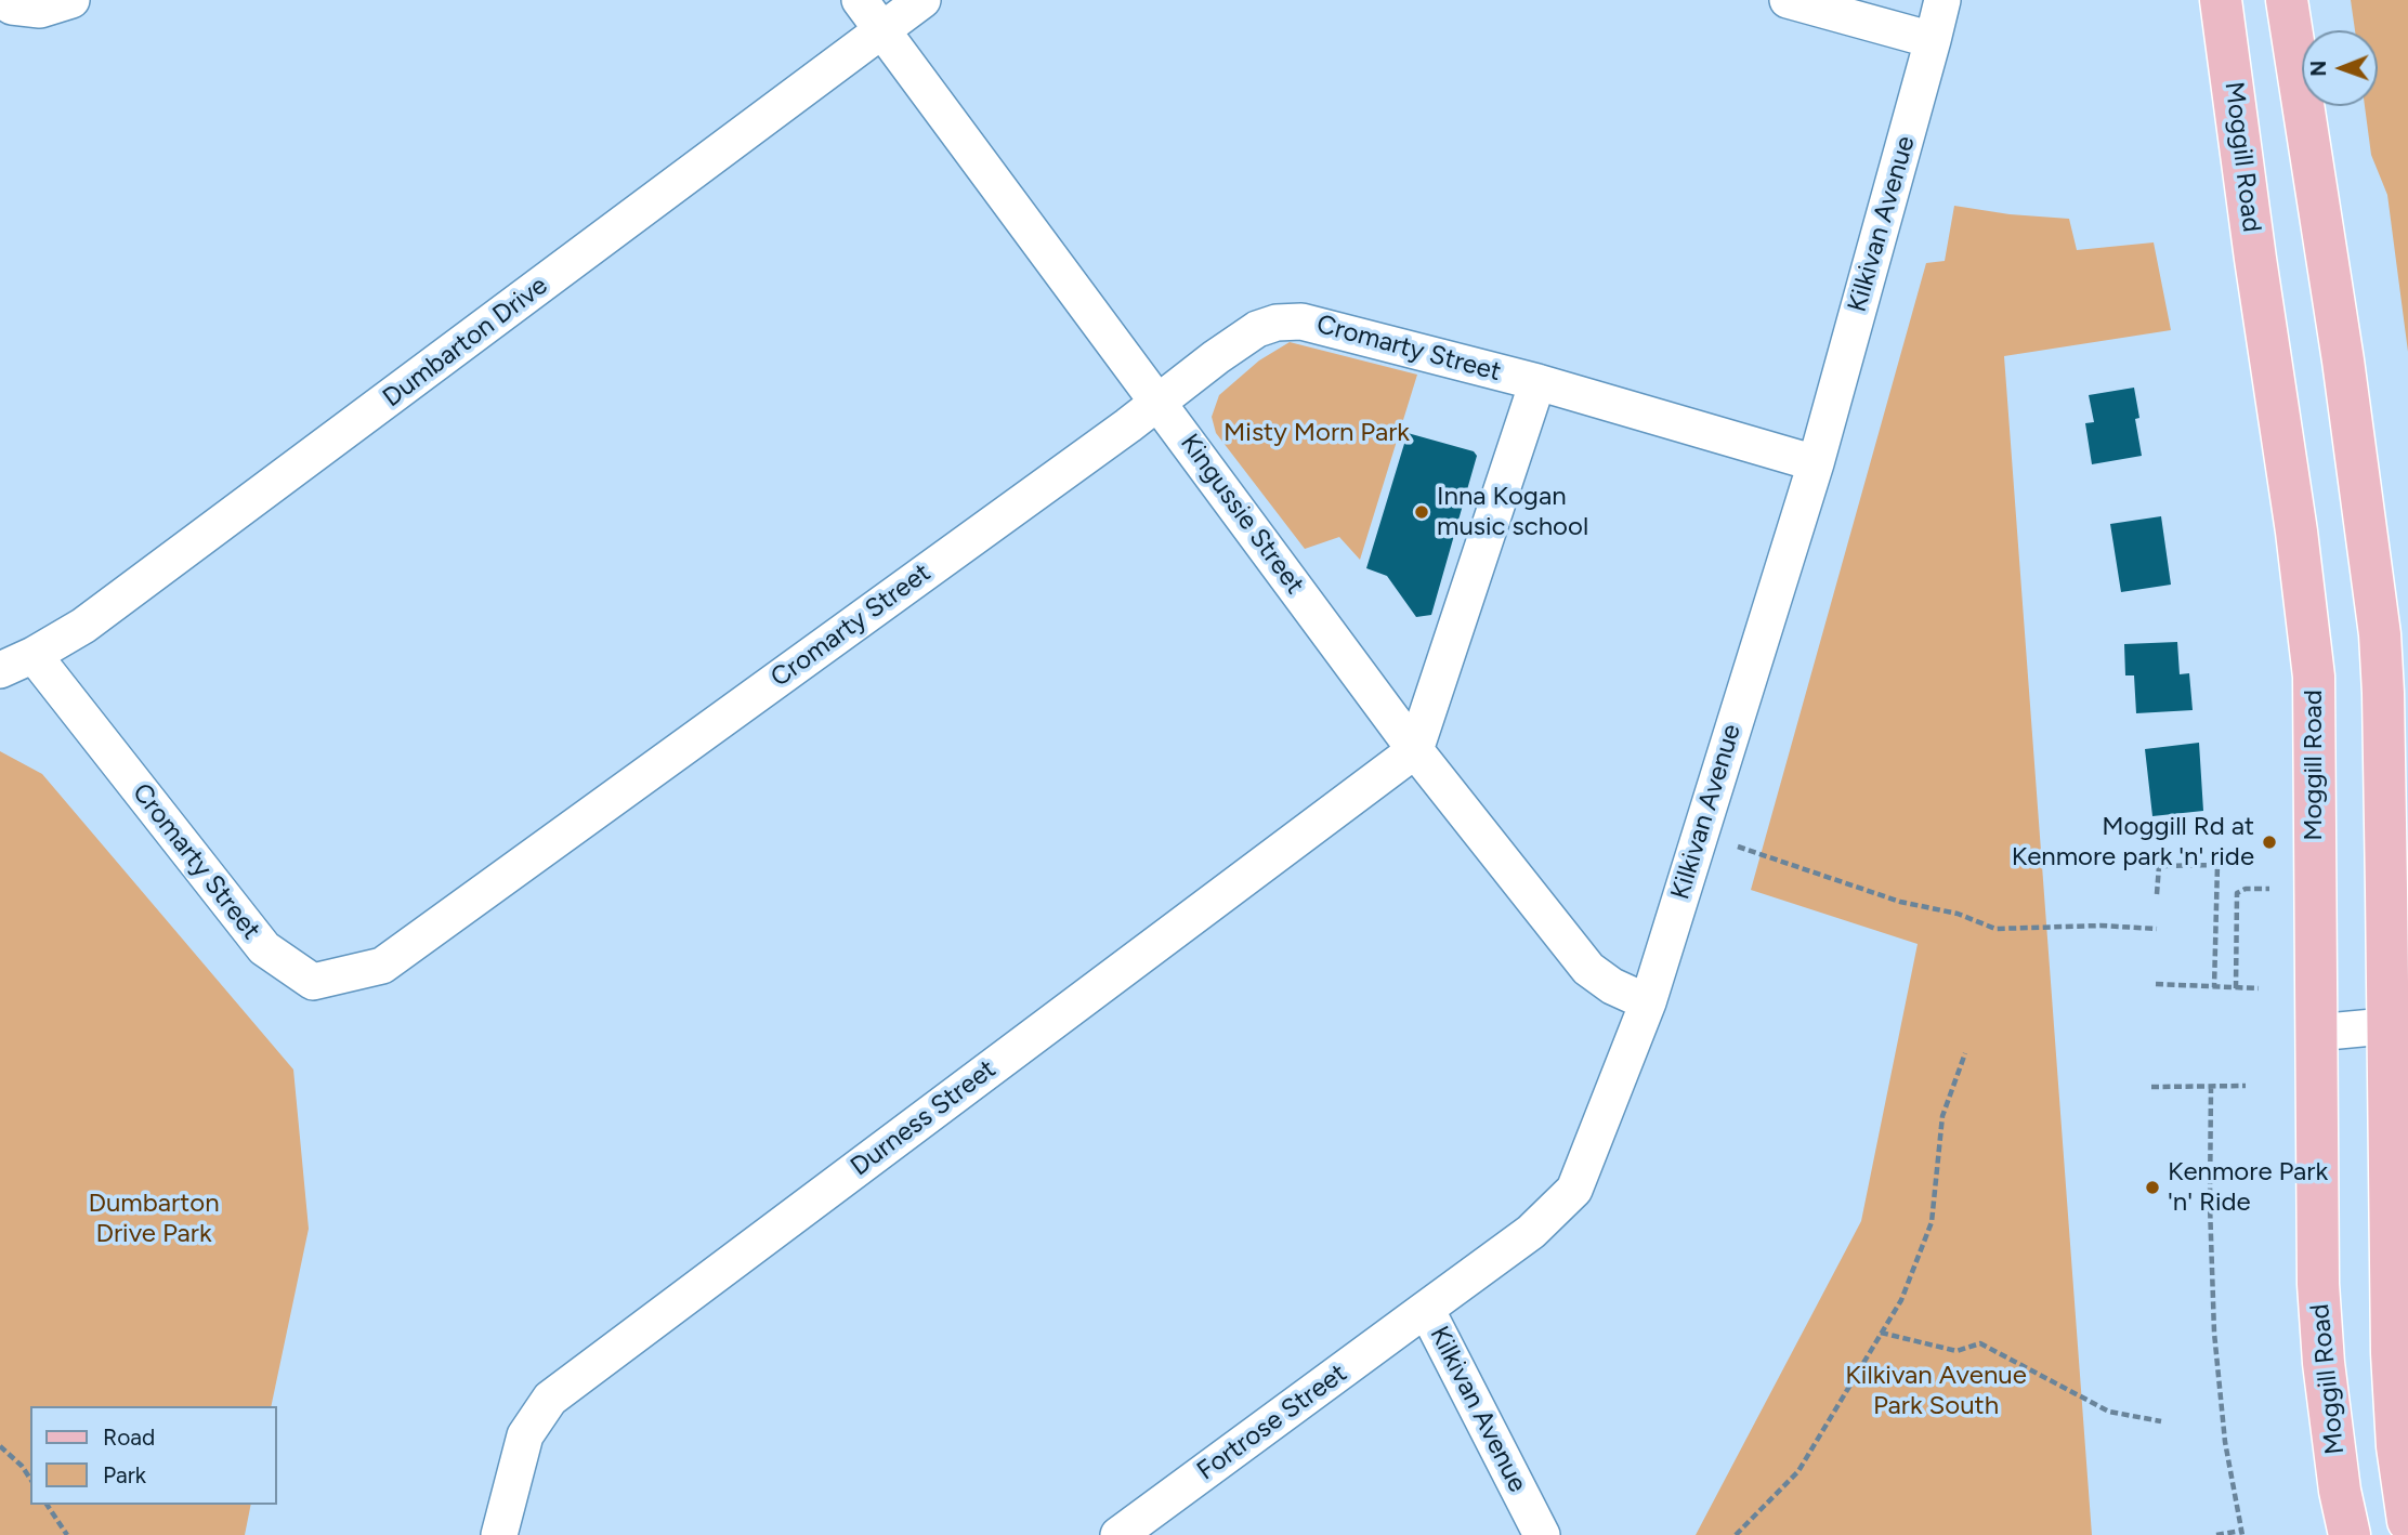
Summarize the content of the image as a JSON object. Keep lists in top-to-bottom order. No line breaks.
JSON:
{"streets":{"main road":["Moggill Road"],"street":["Kilkivan Avenue","Dumbarton Drive","Cromarty Street","Kingussie Street","Durness Street","Fortrose Street"]},"crossings":[["Kilkivan Avenue","Cromarty Street"],["Kilkivan Avenue","Kingussie Street"],["Kilkivan Avenue","Fortrose Street"],["Dumbarton Drive","Cromarty Street"],["Dumbarton Drive","Kingussie Street"],["Cromarty Street","Kingussie Street"],["Kingussie Street","Durness Street"]],"parks":["Misty Morn Park","Dumbarton Drive Park","Kilkivan Avenue Park South"],"places":["Inna Kogan music school","Moggill Rd at Kenmore park 'n' ride","Kenmore Park 'n' Ride"],"legend":["Road","Park"],"north":"left"}
